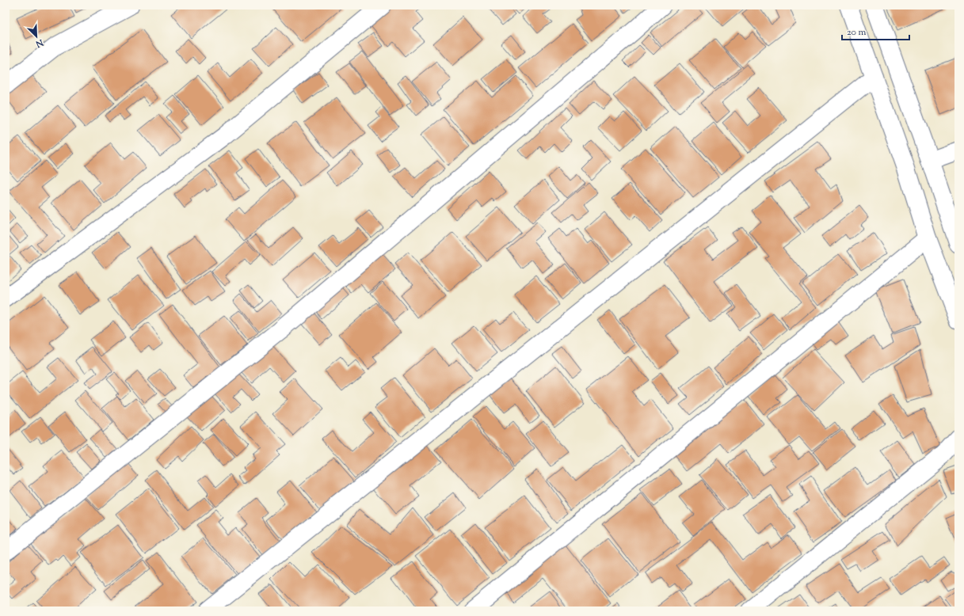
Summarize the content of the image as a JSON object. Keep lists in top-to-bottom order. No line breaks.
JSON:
{"scale_bar":"20 m","north":"bottom right"}
